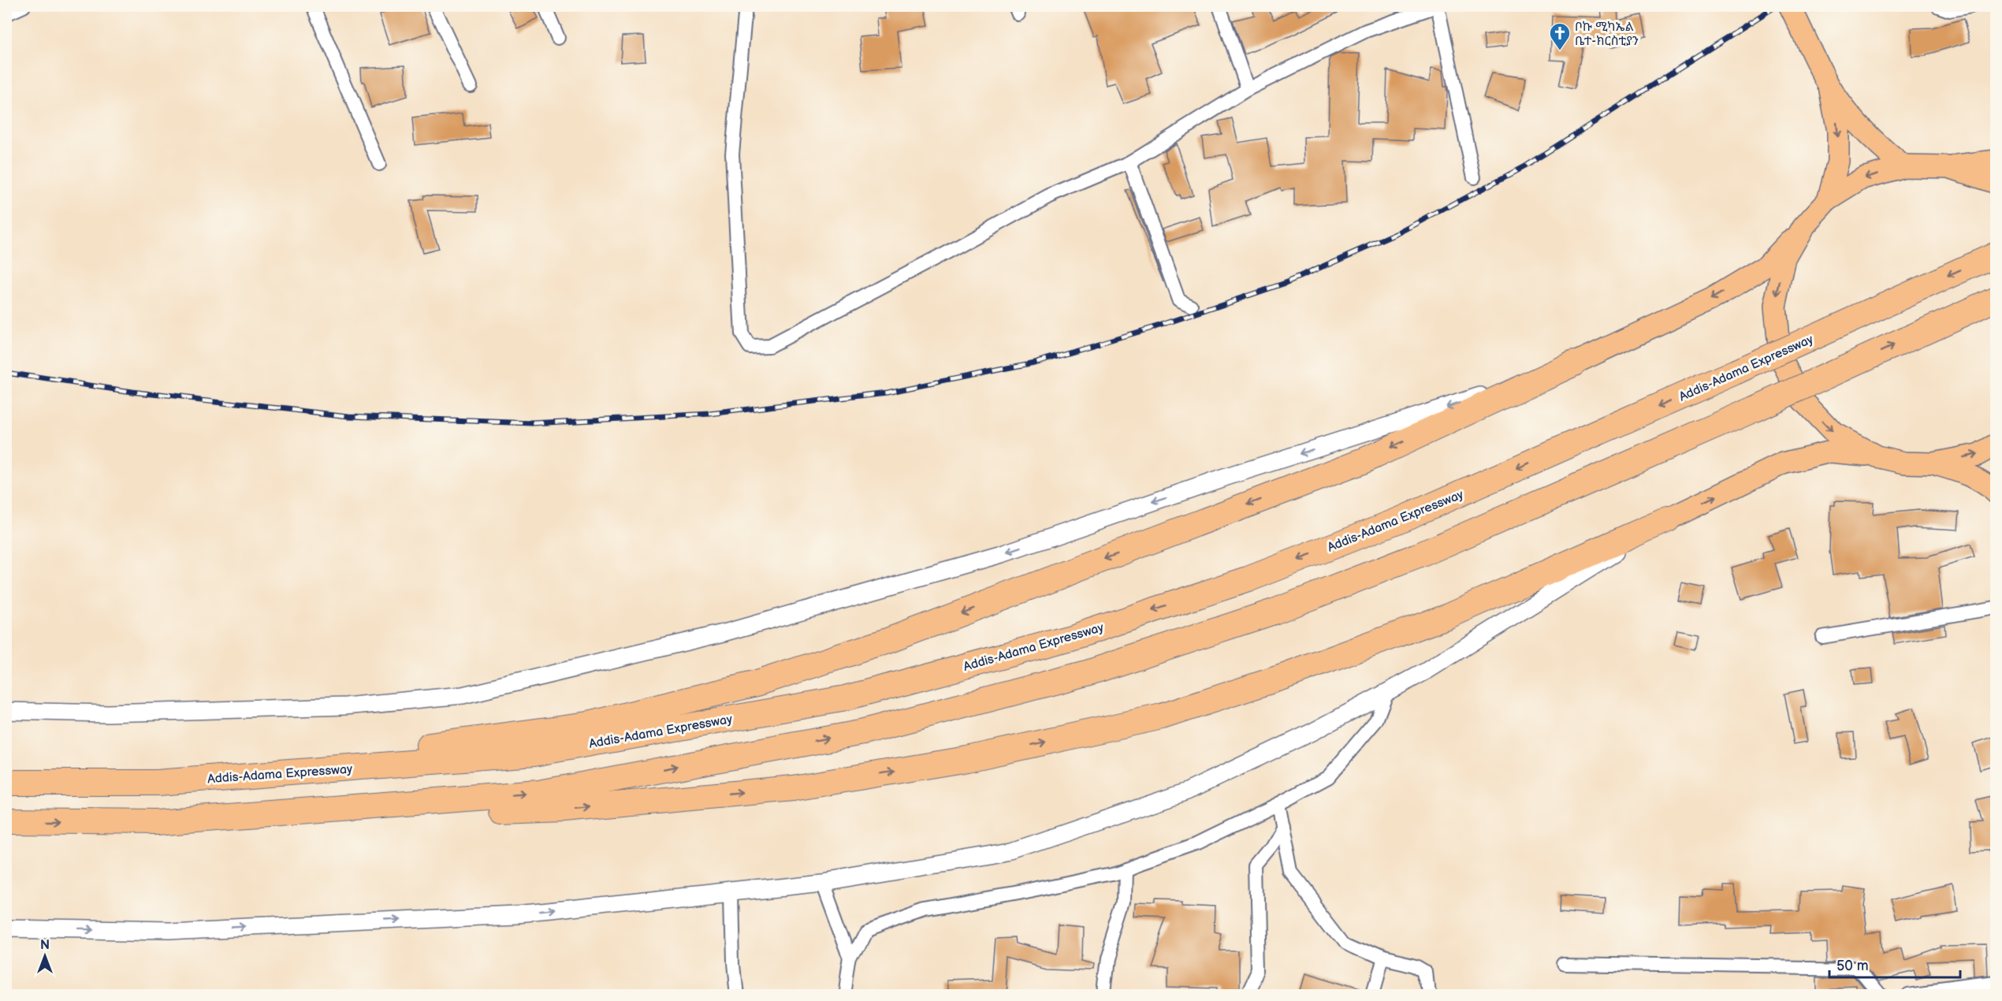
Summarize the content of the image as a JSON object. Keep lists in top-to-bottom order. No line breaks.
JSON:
{"streets":{"highway":["Addis-Adama Expressway"]},"places":{"church":["ቦኩ ሚካኤል ቤተ-ክርስቲያን"]},"scale_bar":"50 m","north":"top"}
